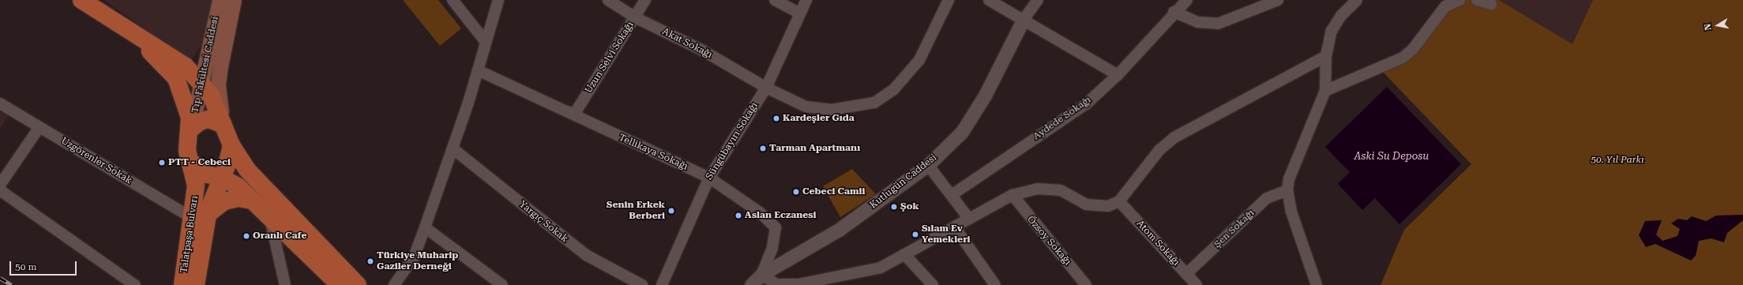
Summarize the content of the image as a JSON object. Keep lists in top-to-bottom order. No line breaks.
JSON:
{"streets":{"main road":["Tıp Fakültesi Caddesi","Talatpaşa Bulvarı"],"street":["Akat Sokağı","Uzun Selvi Sokağı","Aydede Sokağı","Süngübayırı Sokağı","Tellikaya Sokağı","Uzgörenler Sokak","Kutlugün Caddesi","Yargıç Sokak","Şen Sokağı","Özsoy Sokağı","Atom Sokağı"]},"crossings":[["Akat Sokağı","Uzun Selvi Sokağı"],["Akat Sokağı","Süngübayırı Sokağı"],["Uzun Selvi Sokağı","Tellikaya Sokağı"],["Tıp Fakültesi Caddesi","Talatpaşa Bulvarı"],["Süngübayırı Sokağı","Tellikaya Sokağı"],["Tellikaya Sokağı","Kutlugün Caddesi"],["Uzgörenler Sokak","Talatpaşa Bulvarı"],["Şen Sokağı","Atom Sokağı"]],"water":["Aski Su Deposu"],"parks":["50. Yıl Parkı"],"places":["Kardeşler Gıda","Tarman Apartmanı","PTT - Cebeci","Cebeci Camii","Şok","Senin Erkek Berberi","Aslan Eczanesi","Sılam Ev Yemekleri","Oranlı Cafe","Türkiye Muharip Gaziler Derneği"],"scale_bar":"50 m","north":"left"}
